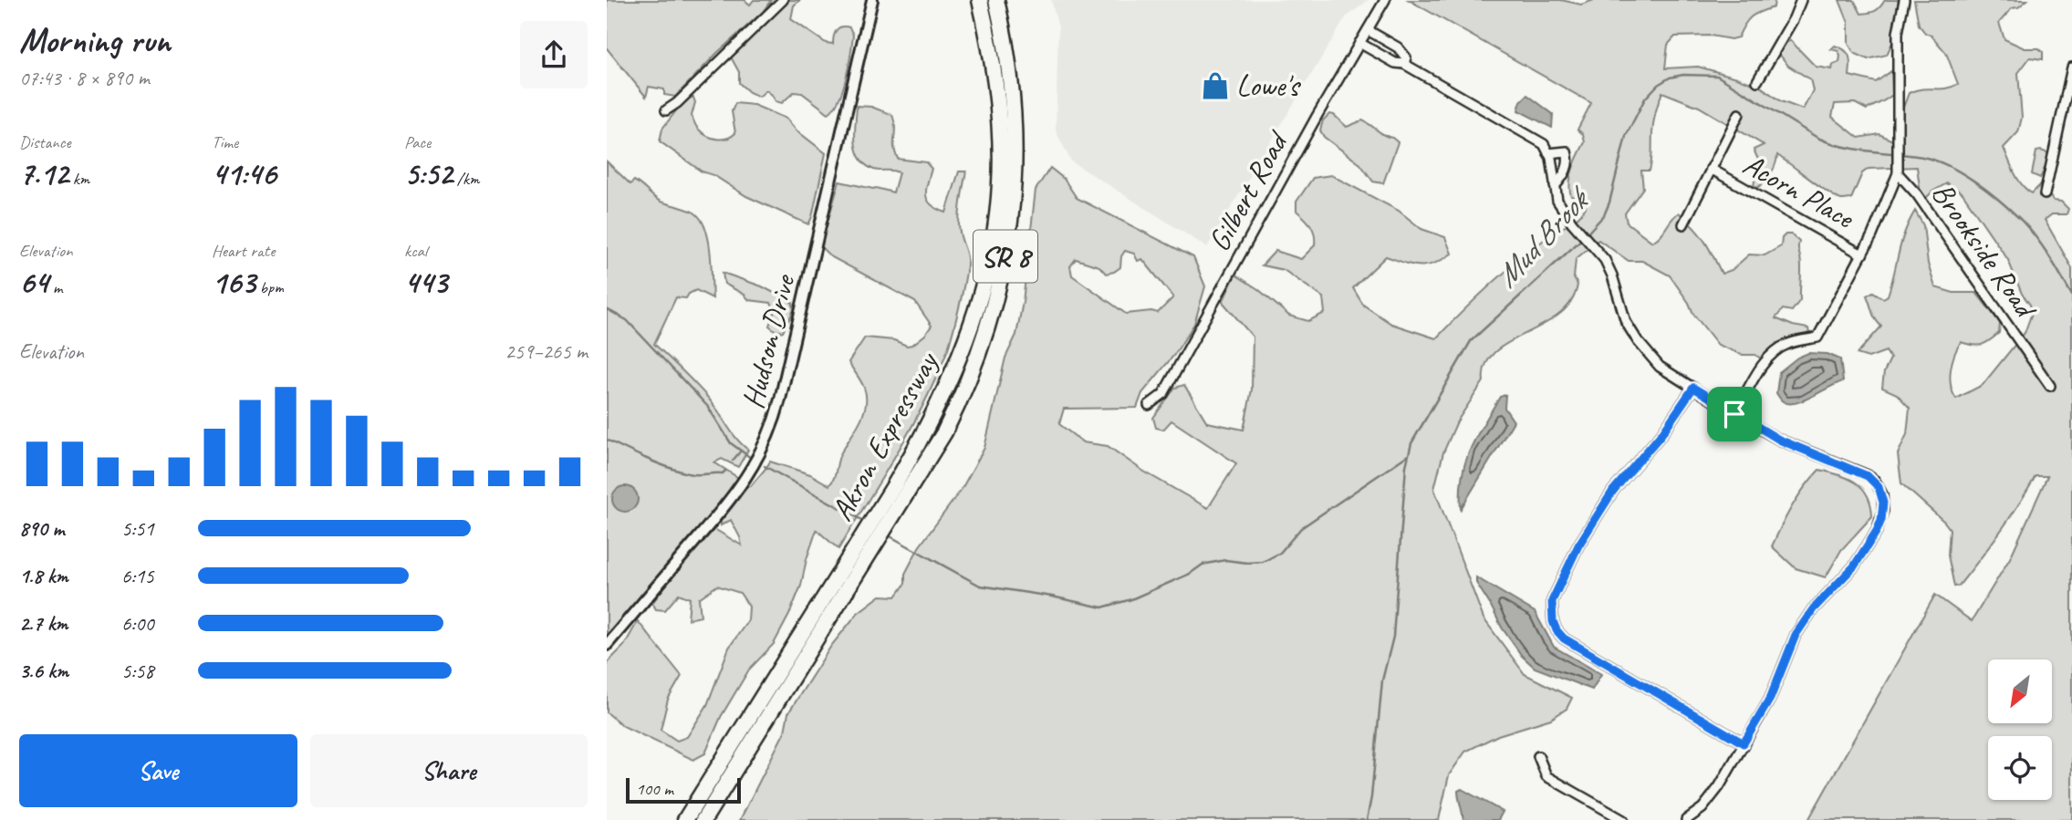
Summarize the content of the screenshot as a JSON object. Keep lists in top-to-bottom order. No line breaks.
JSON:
{"streets":{"highway":["SR 8","Akron Expressway"],"street":["Acorn Place","Gilbert Road","Brookside Road","Hudson Drive"]},"water":["Mud Brook"],"places":{"shop":["Lowe's"]},"scale_bar":"100 m","north":"bottom left","page":{"heading":["Morning run","07:43 · 8 × 890 m"],"stats":[["Distance","7.12 km"],["Time","41:46"],["Pace","5:52 /km"],["Elevation","64 m"],["Heart rate","163 bpm"],["kcal","443"]],"chart":["Elevation","259–265 m"],"list":[{"name":"890 m","note":"5:51"},{"name":"1.8 km","note":"6:15"},{"name":"2.7 km","note":"6:00"},{"name":"3.6 km","note":"5:58"}],"buttons":["Save","Share"],"scale":"100 m"}}
